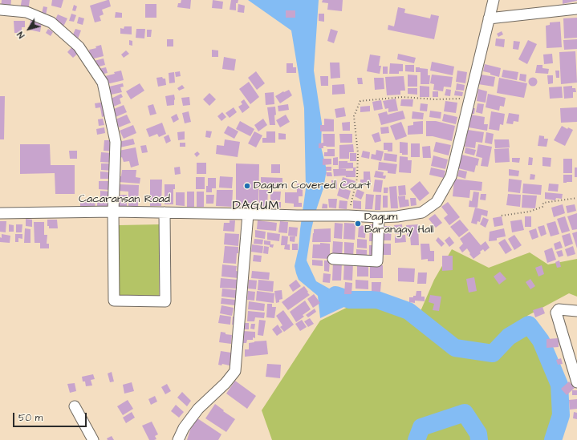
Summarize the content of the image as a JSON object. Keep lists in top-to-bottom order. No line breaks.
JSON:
{"streets":{"street":["Cacaransan Road"]},"districts":["DAGUM"],"places":["Dagum Covered Court","Dagum Barangay Hall"],"scale_bar":"50 m","north":"bottom left"}
